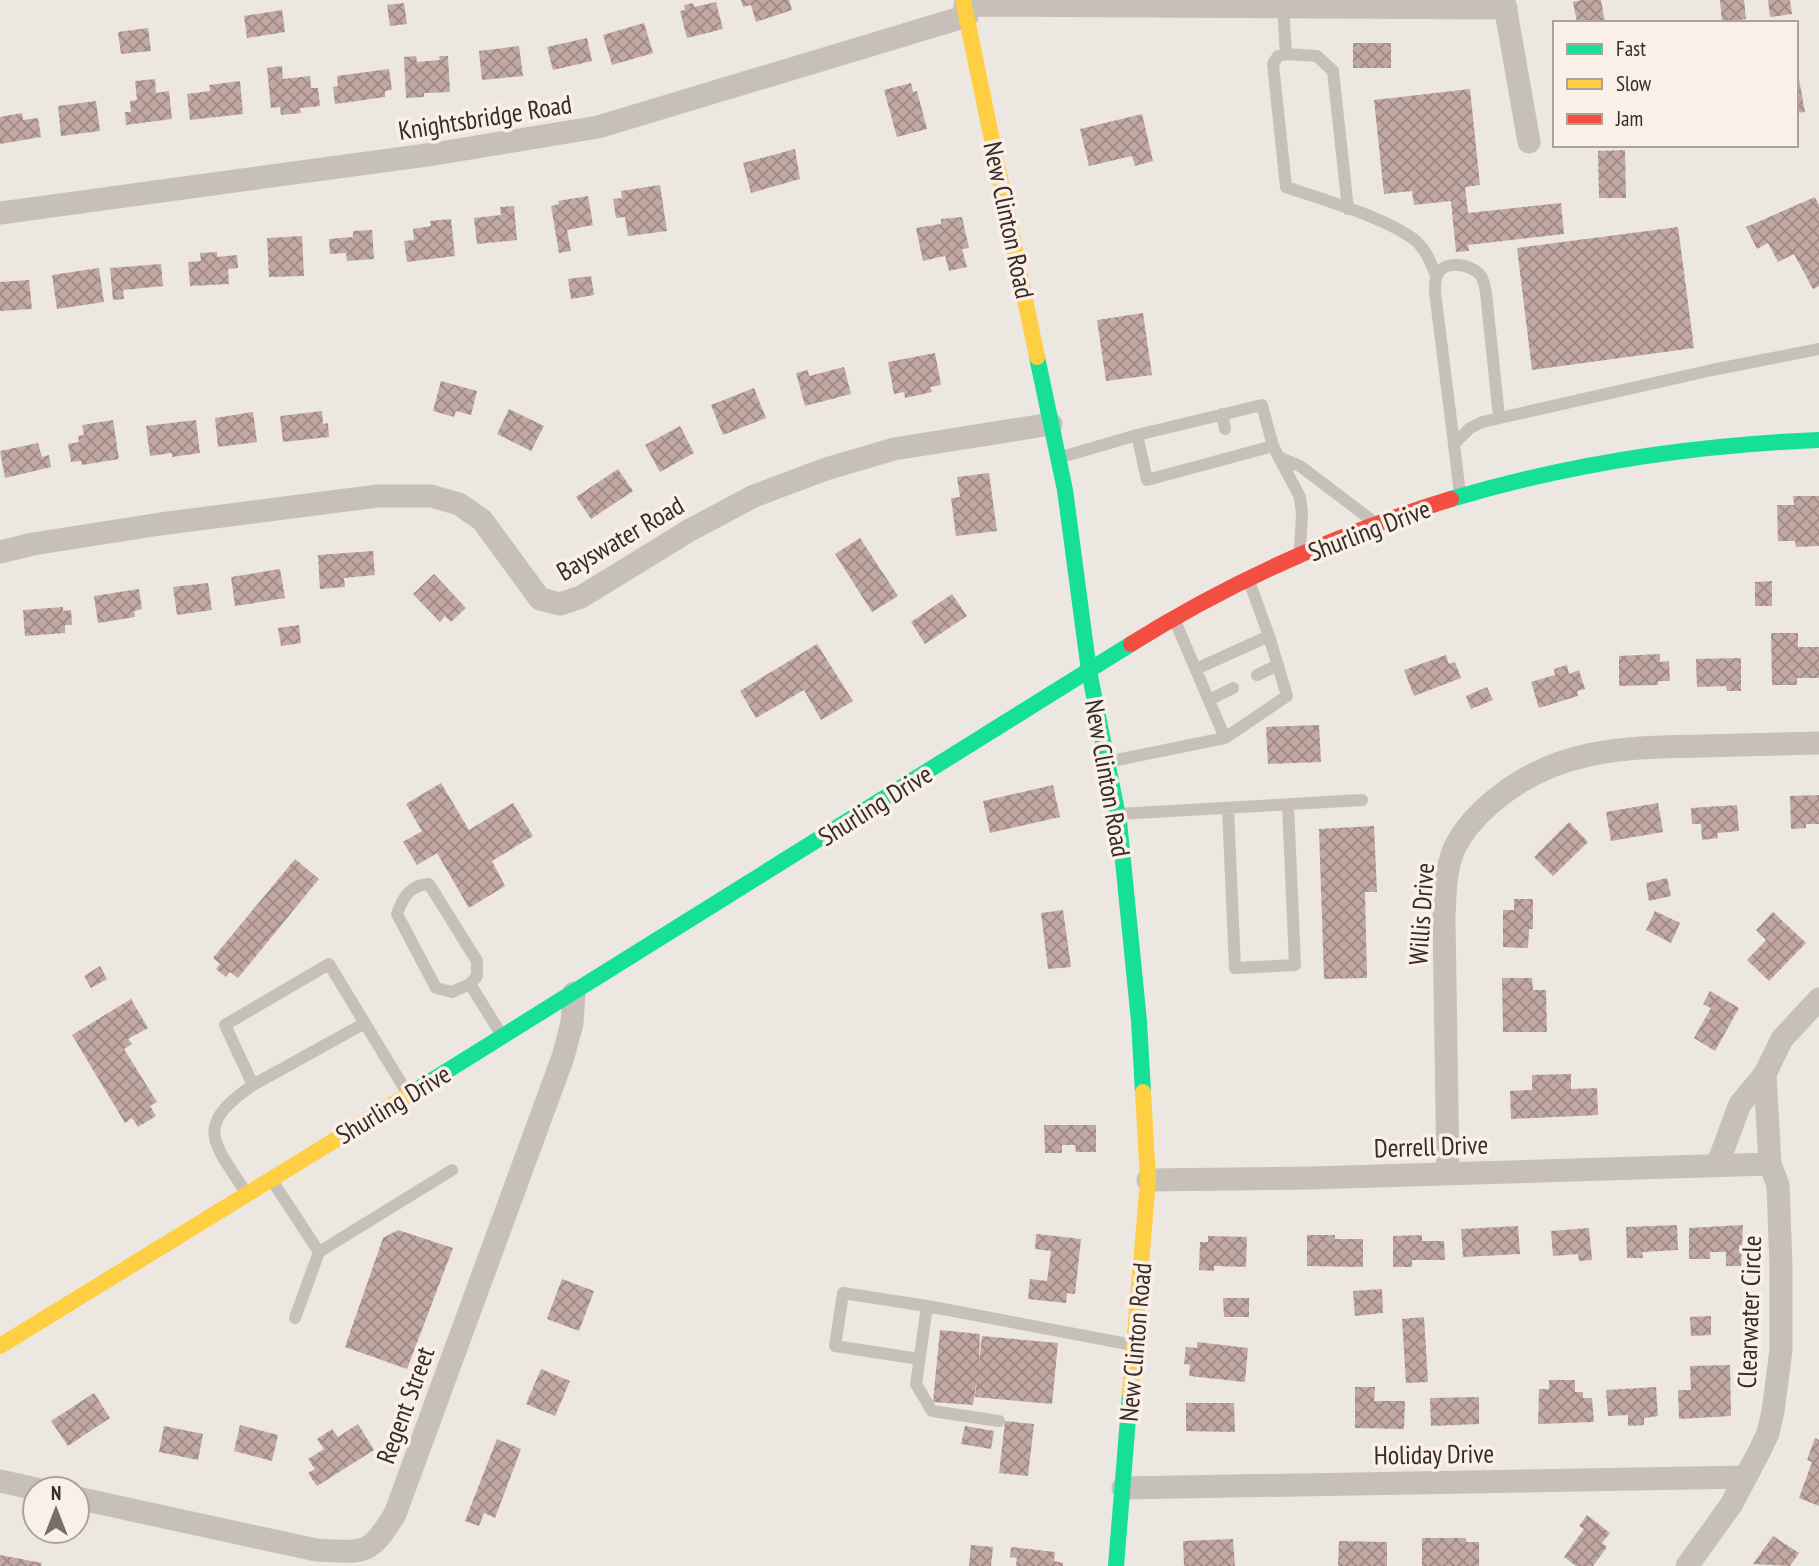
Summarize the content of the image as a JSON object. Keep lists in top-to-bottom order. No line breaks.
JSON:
{"streets":{"main road":["New Clinton Road","Shurling Drive"],"street":["Knightsbridge Road","Bayswater Road","Willis Drive","Derrell Drive","Clearwater Circle","Regent Street","Holiday Drive"]},"crossings":[["Knightsbridge Road","New Clinton Road"],["New Clinton Road","Shurling Drive"],["New Clinton Road","Bayswater Road"],["New Clinton Road","Derrell Drive"],["New Clinton Road","Holiday Drive"],["Shurling Drive","Regent Street"],["Willis Drive","Derrell Drive"],["Derrell Drive","Clearwater Circle"],["Clearwater Circle","Holiday Drive"]],"legend":["Fast","Slow","Jam"],"north":"top"}
